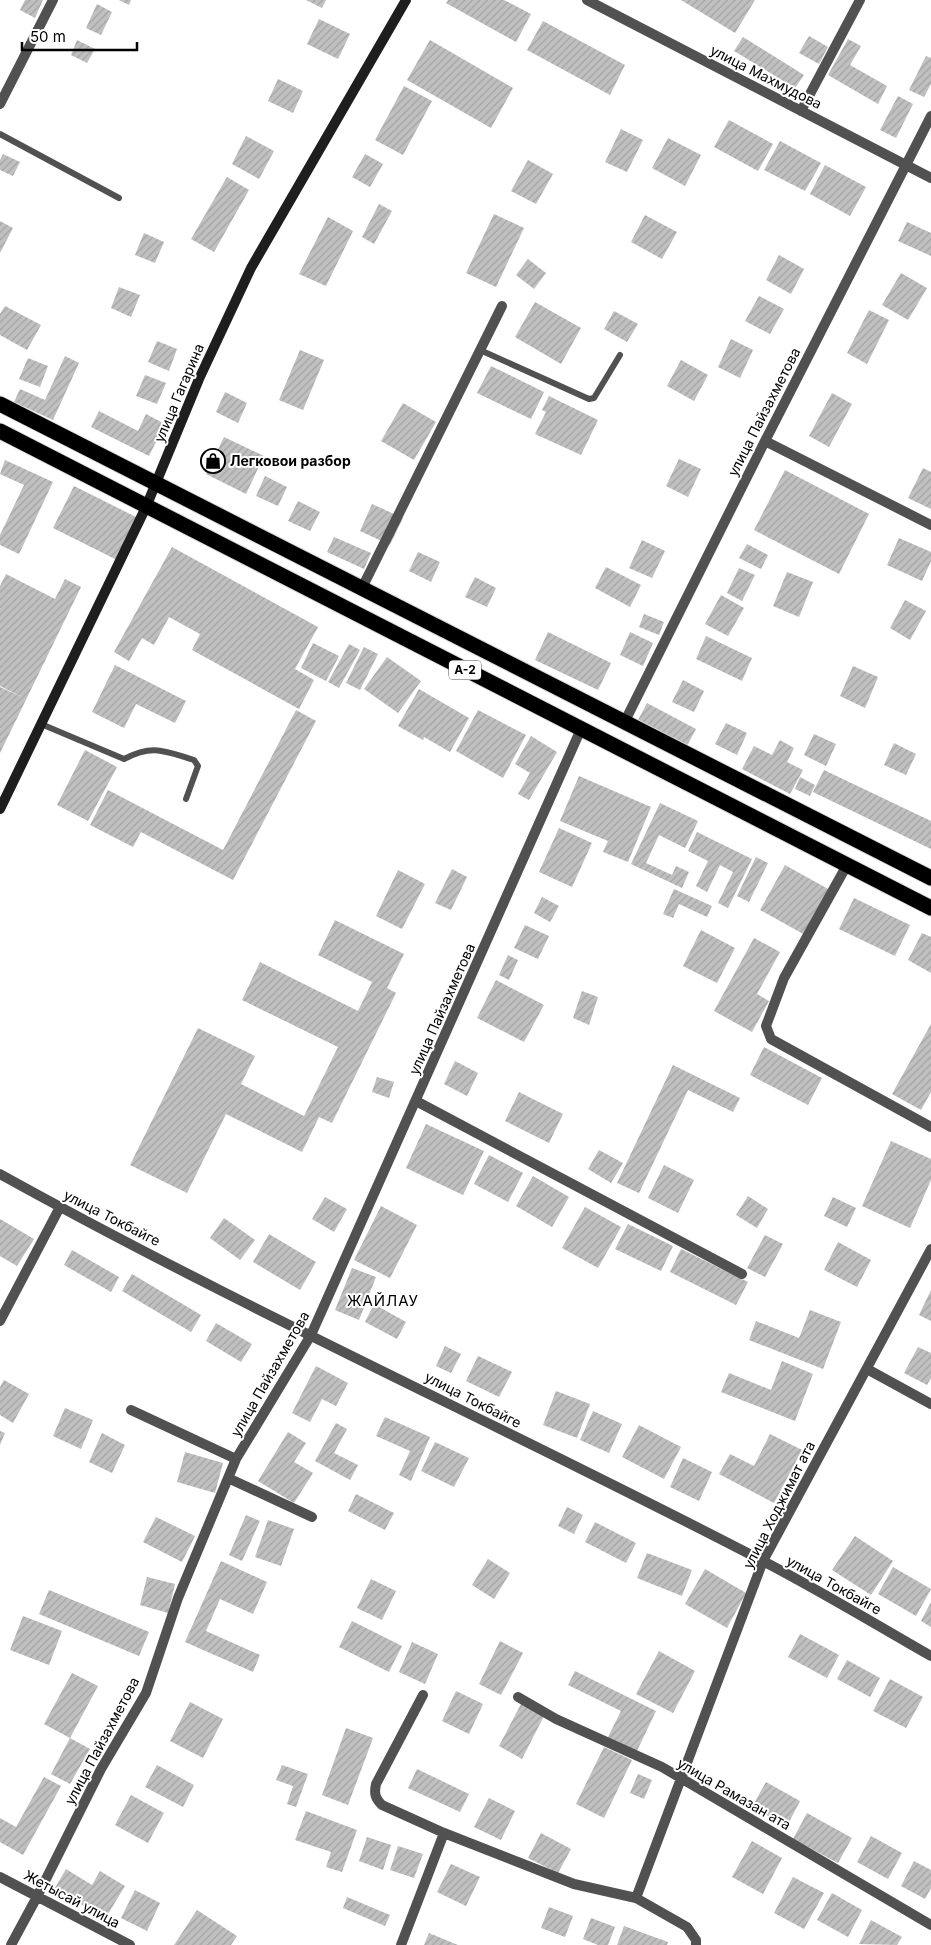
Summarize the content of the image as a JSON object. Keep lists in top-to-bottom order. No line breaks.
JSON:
{"streets":{"highway":["A-2"],"street":["улица Махмудова","улица Гагарина","улица Пайзахметова","улица Токбайге","улица Ходжимат ата","улица Рамазан ата","Жетысай улица"]},"crossings":[["улица Махмудова","улица Пайзахметова"],["улица Гагарина","A-2"],["улица Пайзахметова","A-2"],["улица Пайзахметова","улица Токбайге"],["улица Пайзахметова","Жетысай улица"],["улица Токбайге","улица Ходжимат ата"],["улица Ходжимат ата","улица Рамазан ата"]],"districts":["ЖАЙЛАУ"],"places":{"shop":["Легковои разбор"]},"scale_bar":"50 m"}
